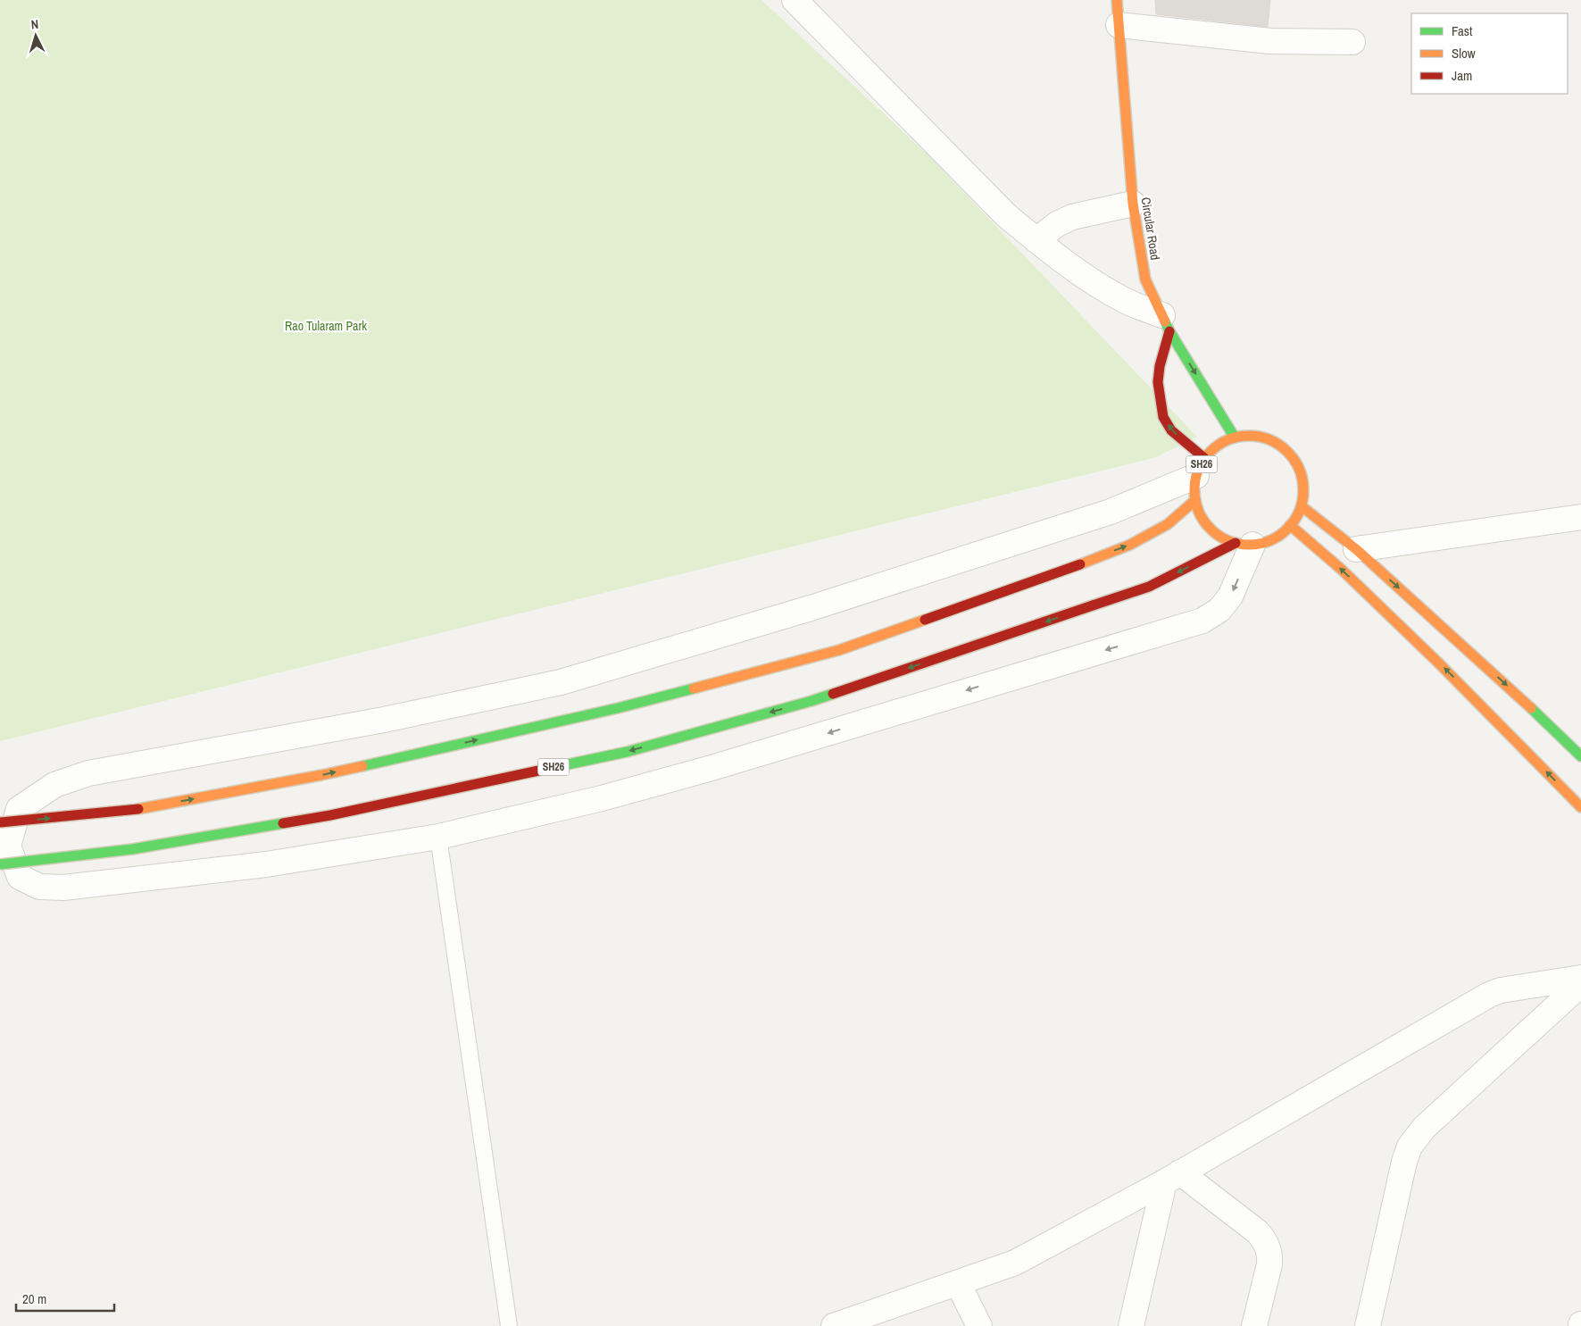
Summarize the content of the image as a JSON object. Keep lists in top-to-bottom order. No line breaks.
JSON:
{"streets":{"main road":["Circular Road","SH26"]},"crossings":[["Circular Road","SH26"]],"parks":["Rao Tularam Park"],"legend":["Fast","Slow","Jam"],"scale_bar":"20 m","north":"top"}
